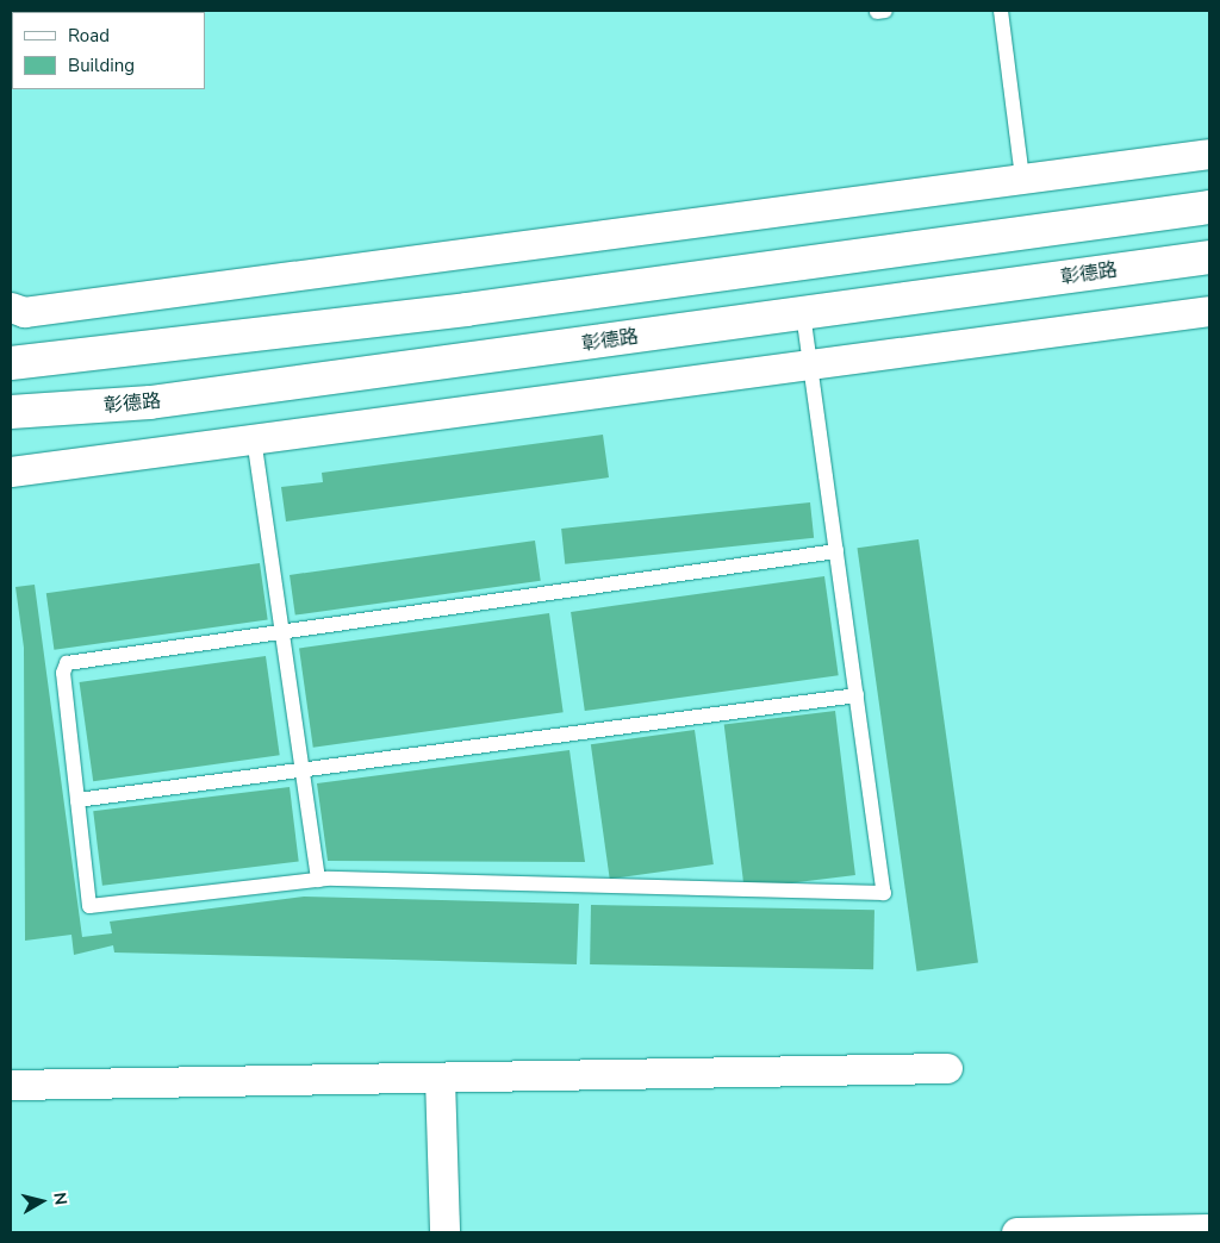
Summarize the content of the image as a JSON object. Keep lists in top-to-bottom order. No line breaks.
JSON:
{"streets":{"main road":["彰德路"]},"legend":["Road","Building"],"north":"right"}
